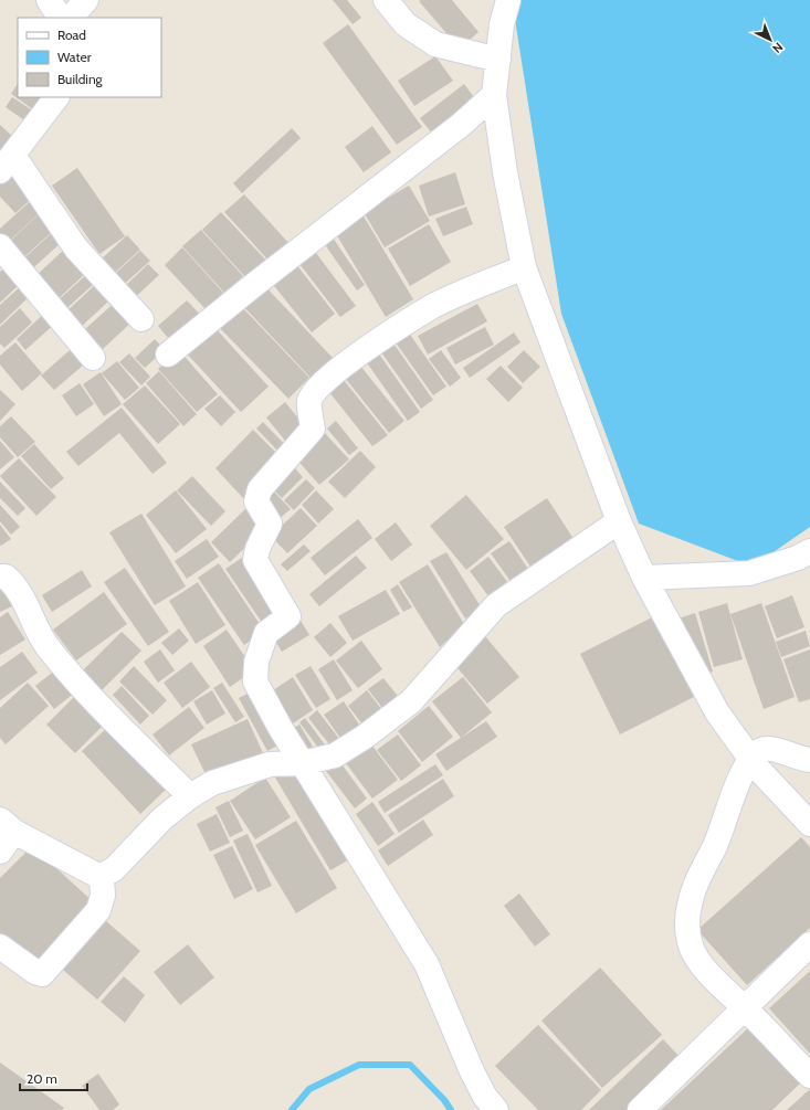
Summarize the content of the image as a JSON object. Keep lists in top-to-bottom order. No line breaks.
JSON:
{"legend":["Road","Water","Building"],"scale_bar":"20 m","north":"bottom right"}
